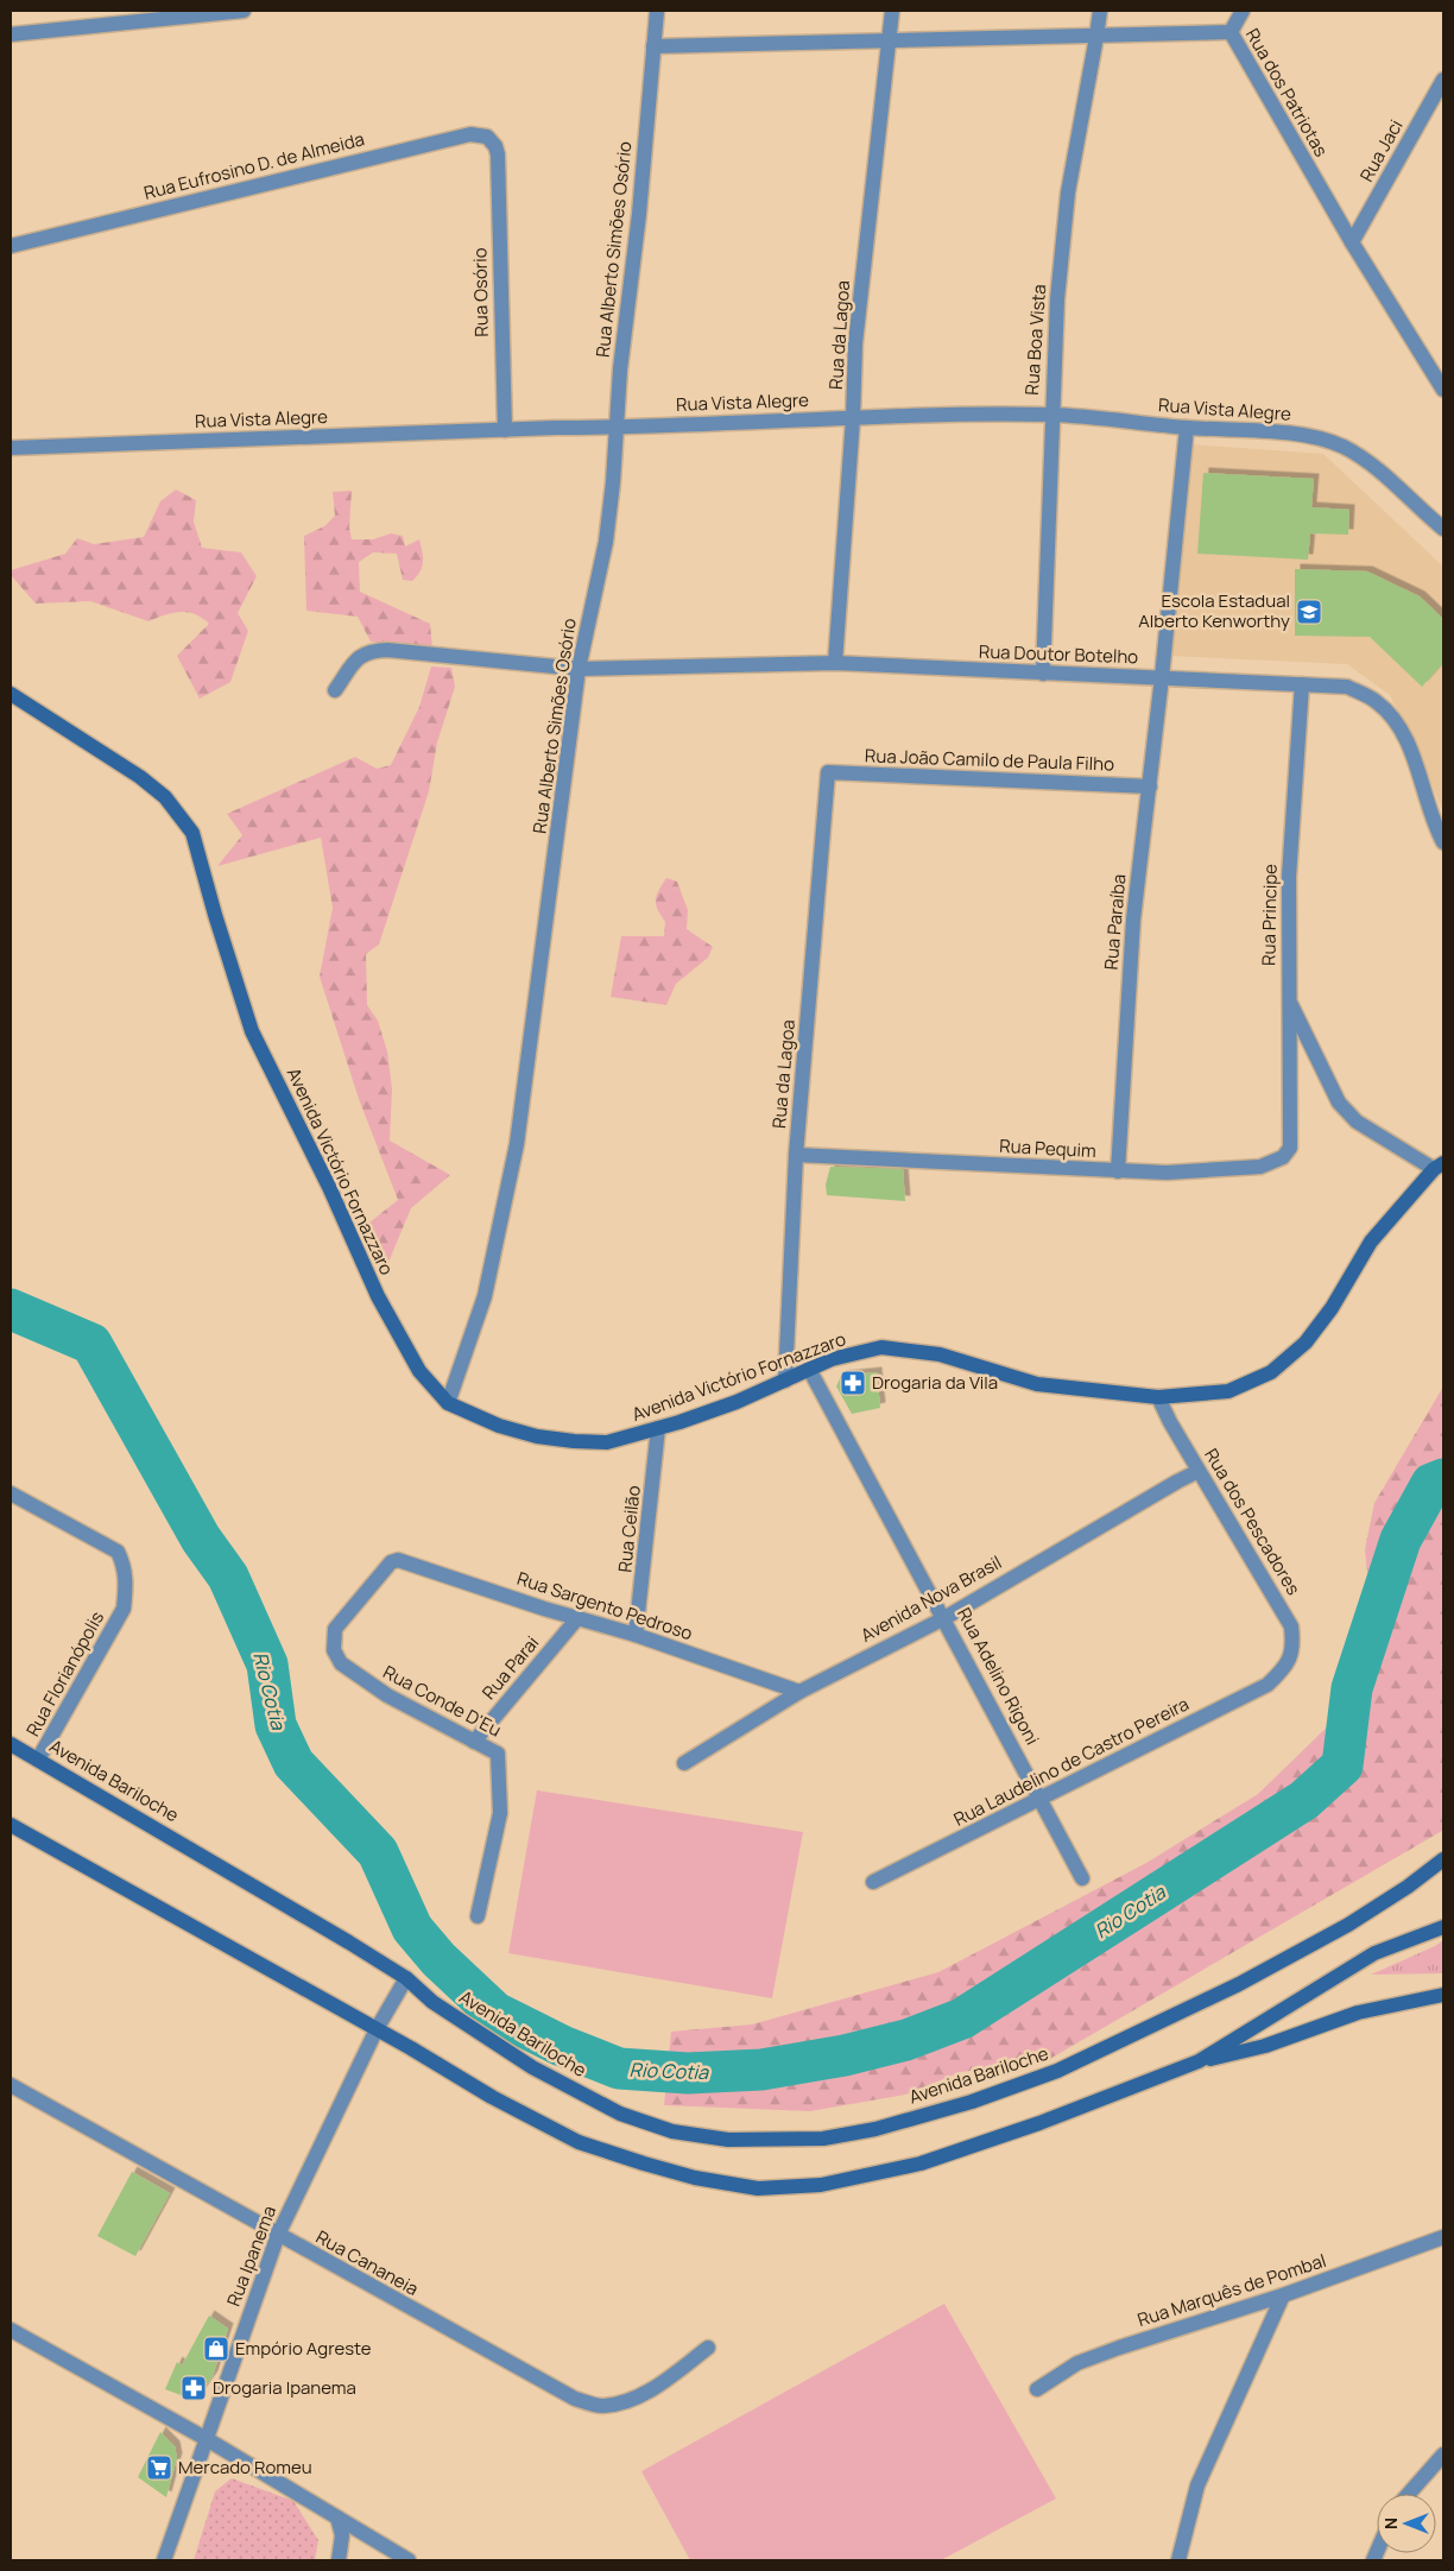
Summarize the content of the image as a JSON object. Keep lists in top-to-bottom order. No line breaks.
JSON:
{"streets":{"main road":["Avenida Victório Fornazzaro","Avenida Bariloche"],"street":["Rua dos Patriotas","Rua Jaci","Rua Eufrosino D. de Almeida","Rua Alberto Simões Osório","Rua Osório","Rua da Lagoa","Rua Boa Vista","Rua Vista Alegre","Rua Doutor Botelho","Rua João Camilo de Paula Filho","Rua Principe","Rua Paraíba","Rua Pequim","Rua dos Pescadores","Rua Ceilão","Avenida Nova Brasil","Rua Sargento Pedroso","Rua Parai","Rua Florianópolis","Rua Adelino Rigoni","Rua Conde D'Eu","Rua Laudelino de Castro Pereira","Rua Ipanema","Rua Cananeia","Rua Marquês de Pombal"]},"crossings":[["Rua dos Patriotas","Rua Jaci"],["Rua dos Patriotas","Rua Alberto Simões Osório"],["Rua dos Patriotas","Rua da Lagoa"],["Rua dos Patriotas","Rua Boa Vista"],["Rua Eufrosino D. de Almeida","Rua Osório"],["Rua Alberto Simões Osório","Rua Vista Alegre"],["Rua Alberto Simões Osório","Rua Doutor Botelho"],["Rua Alberto Simões Osório","Avenida Victório Fornazzaro"],["Rua Osório","Rua Vista Alegre"],["Rua da Lagoa","Rua Vista Alegre"],["Rua da Lagoa","Rua Doutor Botelho"],["Rua da Lagoa","Rua João Camilo de Paula Filho"],["Rua da Lagoa","Rua Pequim"],["Rua da Lagoa","Avenida Victório Fornazzaro"],["Rua Boa Vista","Rua Vista Alegre"],["Rua Boa Vista","Rua Doutor Botelho"],["Rua Vista Alegre","Rua Paraíba"],["Rua Doutor Botelho","Rua Principe"],["Rua Doutor Botelho","Rua Paraíba"],["Rua João Camilo de Paula Filho","Rua Paraíba"],["Rua Principe","Rua Pequim"],["Rua Paraíba","Rua Pequim"],["Avenida Victório Fornazzaro","Rua dos Pescadores"],["Avenida Victório Fornazzaro","Rua Ceilão"],["Avenida Victório Fornazzaro","Rua Adelino Rigoni"],["Rua dos Pescadores","Avenida Nova Brasil"],["Rua dos Pescadores","Rua Laudelino de Castro Pereira"],["Rua Ceilão","Rua Sargento Pedroso"],["Avenida Nova Brasil","Rua Sargento Pedroso"],["Avenida Nova Brasil","Rua Adelino Rigoni"],["Rua Sargento Pedroso","Rua Parai"],["Rua Sargento Pedroso","Rua Conde D'Eu"],["Rua Parai","Rua Conde D'Eu"],["Rua Florianópolis","Avenida Bariloche"],["Rua Adelino Rigoni","Rua Laudelino de Castro Pereira"],["Avenida Bariloche","Rua Ipanema"],["Rua Ipanema","Rua Cananeia"]],"water":["Rio Cotia"],"places":{"school or university":["Escola Estadual Alberto Kenworthy"],"pharmacy":["Drogaria da Vila","Drogaria Ipanema"],"shop":["Empório Agreste"],"supermarket":["Mercado Romeu"]},"north":"left"}
